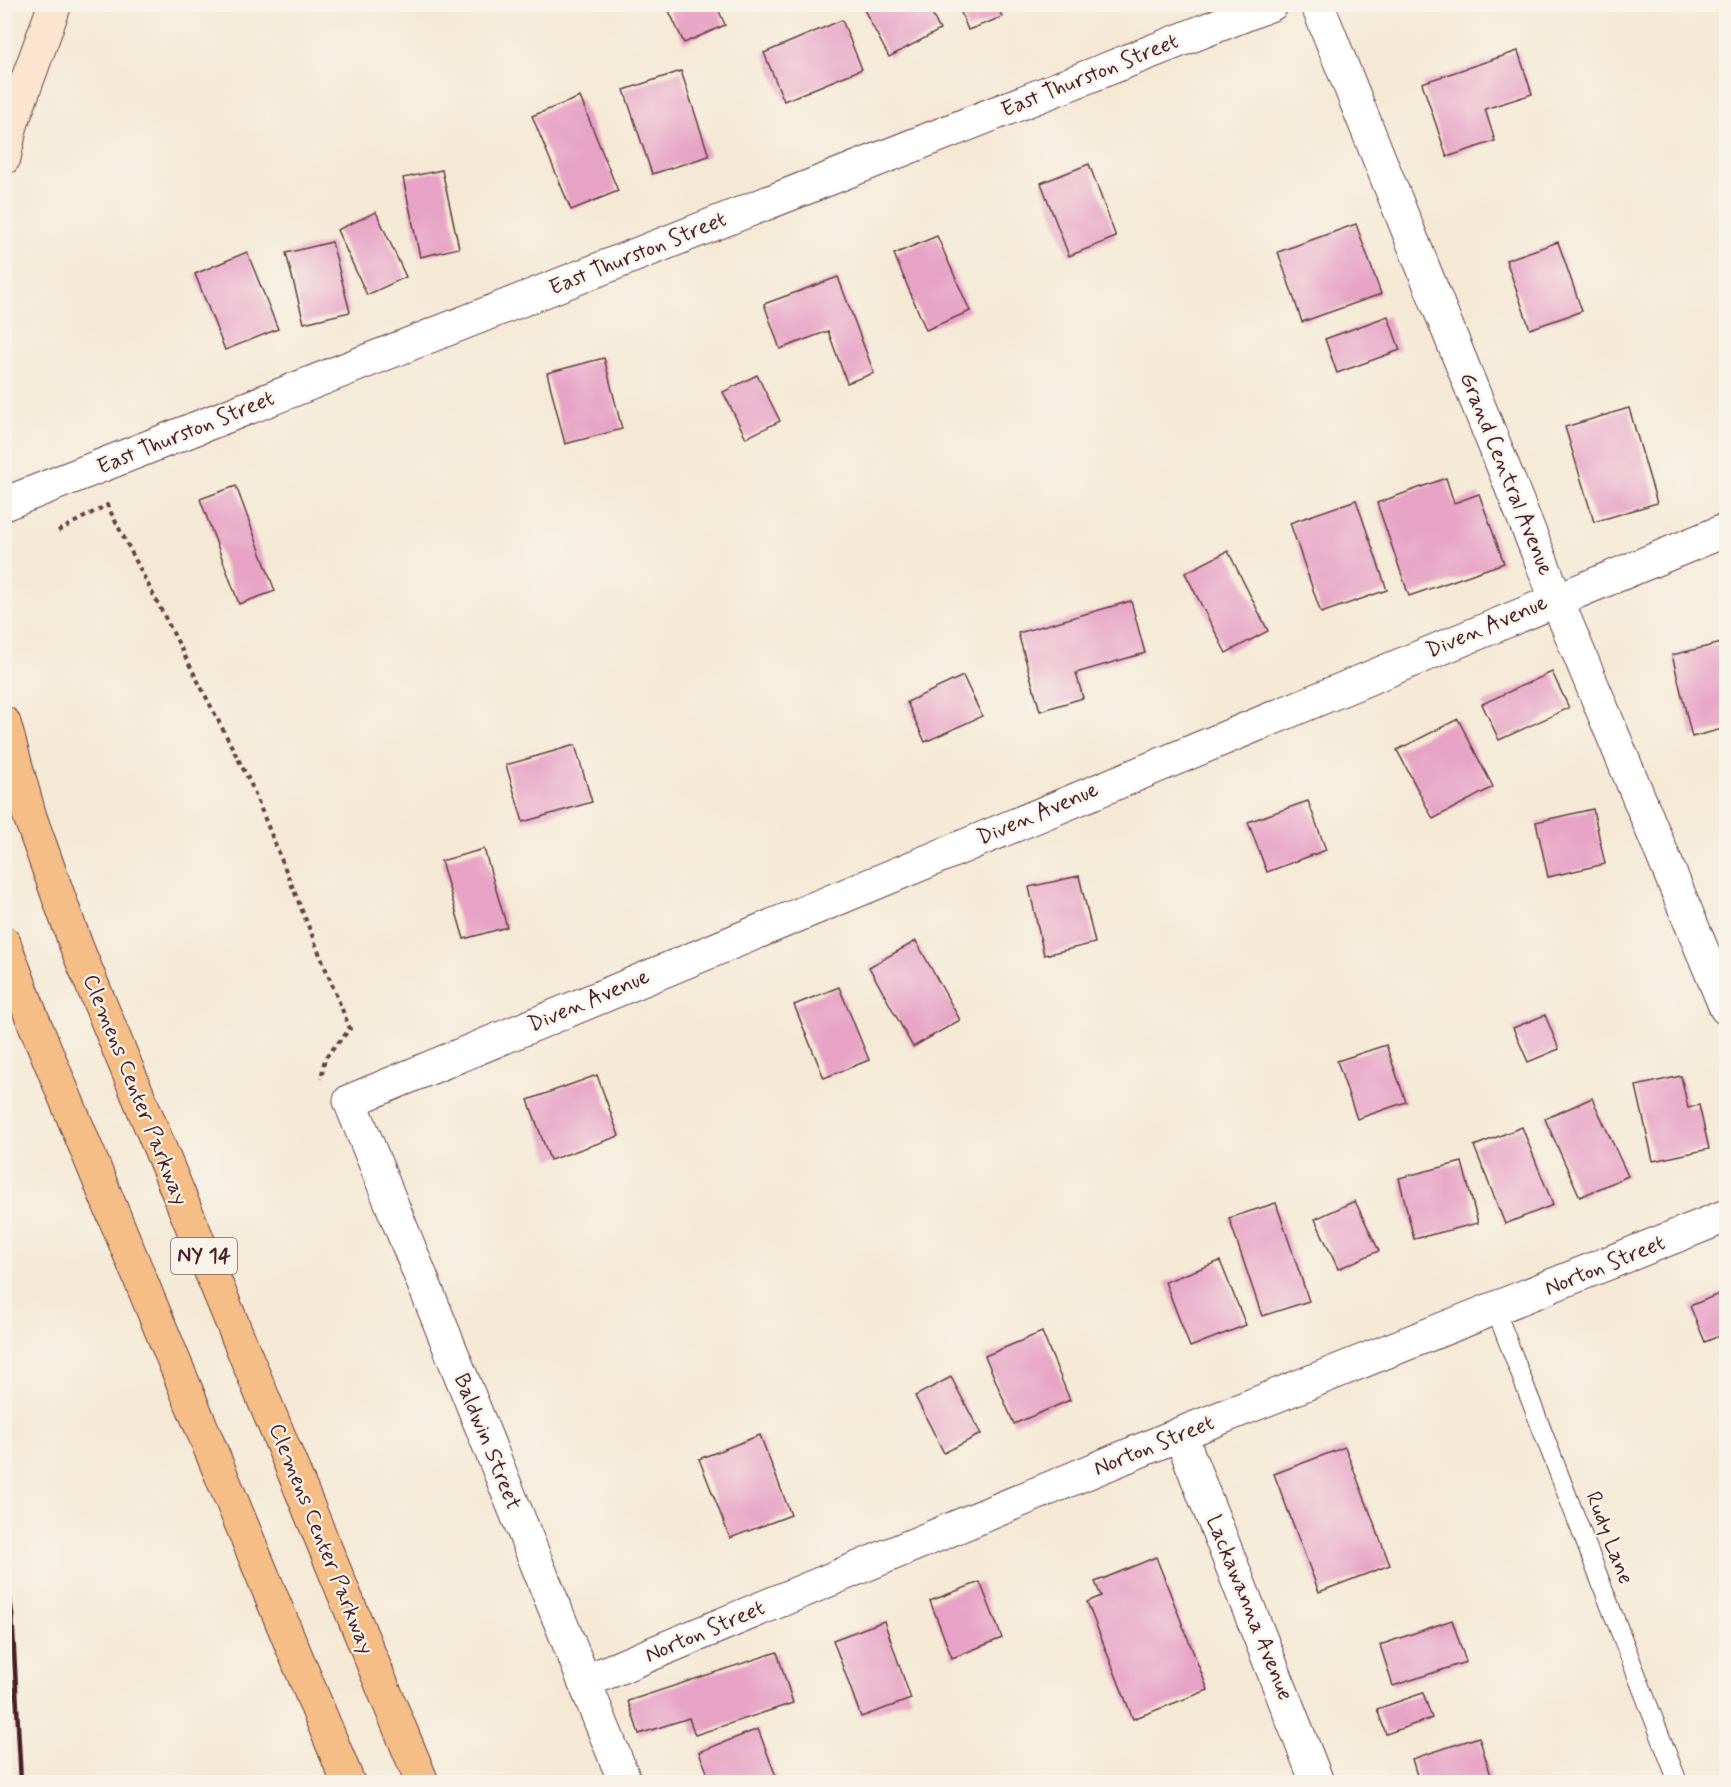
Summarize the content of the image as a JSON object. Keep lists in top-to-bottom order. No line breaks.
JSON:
{"streets":{"main road":["Clemens Center Parkway","NY 14"],"street":["East Thurston Street","Grand Central Avenue","Diven Avenue","Norton Street","Baldwin Street","Lackawanna Avenue"],"lane":["Rudy Lane"]},"crossings":[["Grand Central Avenue","Diven Avenue"],["Diven Avenue","Baldwin Street"],["Norton Street","Baldwin Street"],["Norton Street","Rudy Lane"],["Norton Street","Lackawanna Avenue"]]}
